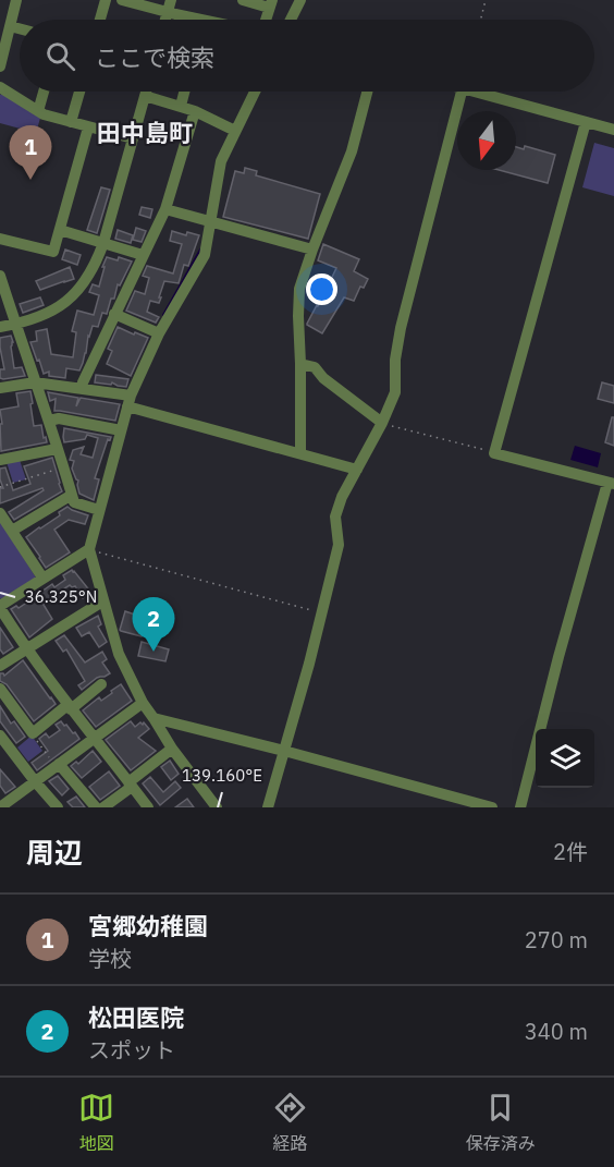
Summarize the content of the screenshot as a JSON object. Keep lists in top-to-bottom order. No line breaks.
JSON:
{"districts":["田中島町"],"north":"bottom","page":{"search":"ここで検索","pins":["1","2"],"heading":["周辺","2件"],"list":[{"mark":"1","name":"宮郷幼稚園","note":"学校","value":"270 m"},{"mark":"2","name":"松田医院","note":"スポット","value":"340 m"}],"nav":["地図","経路","保存済み"]},"coordinates":["36.325°N","139.160°E"]}
